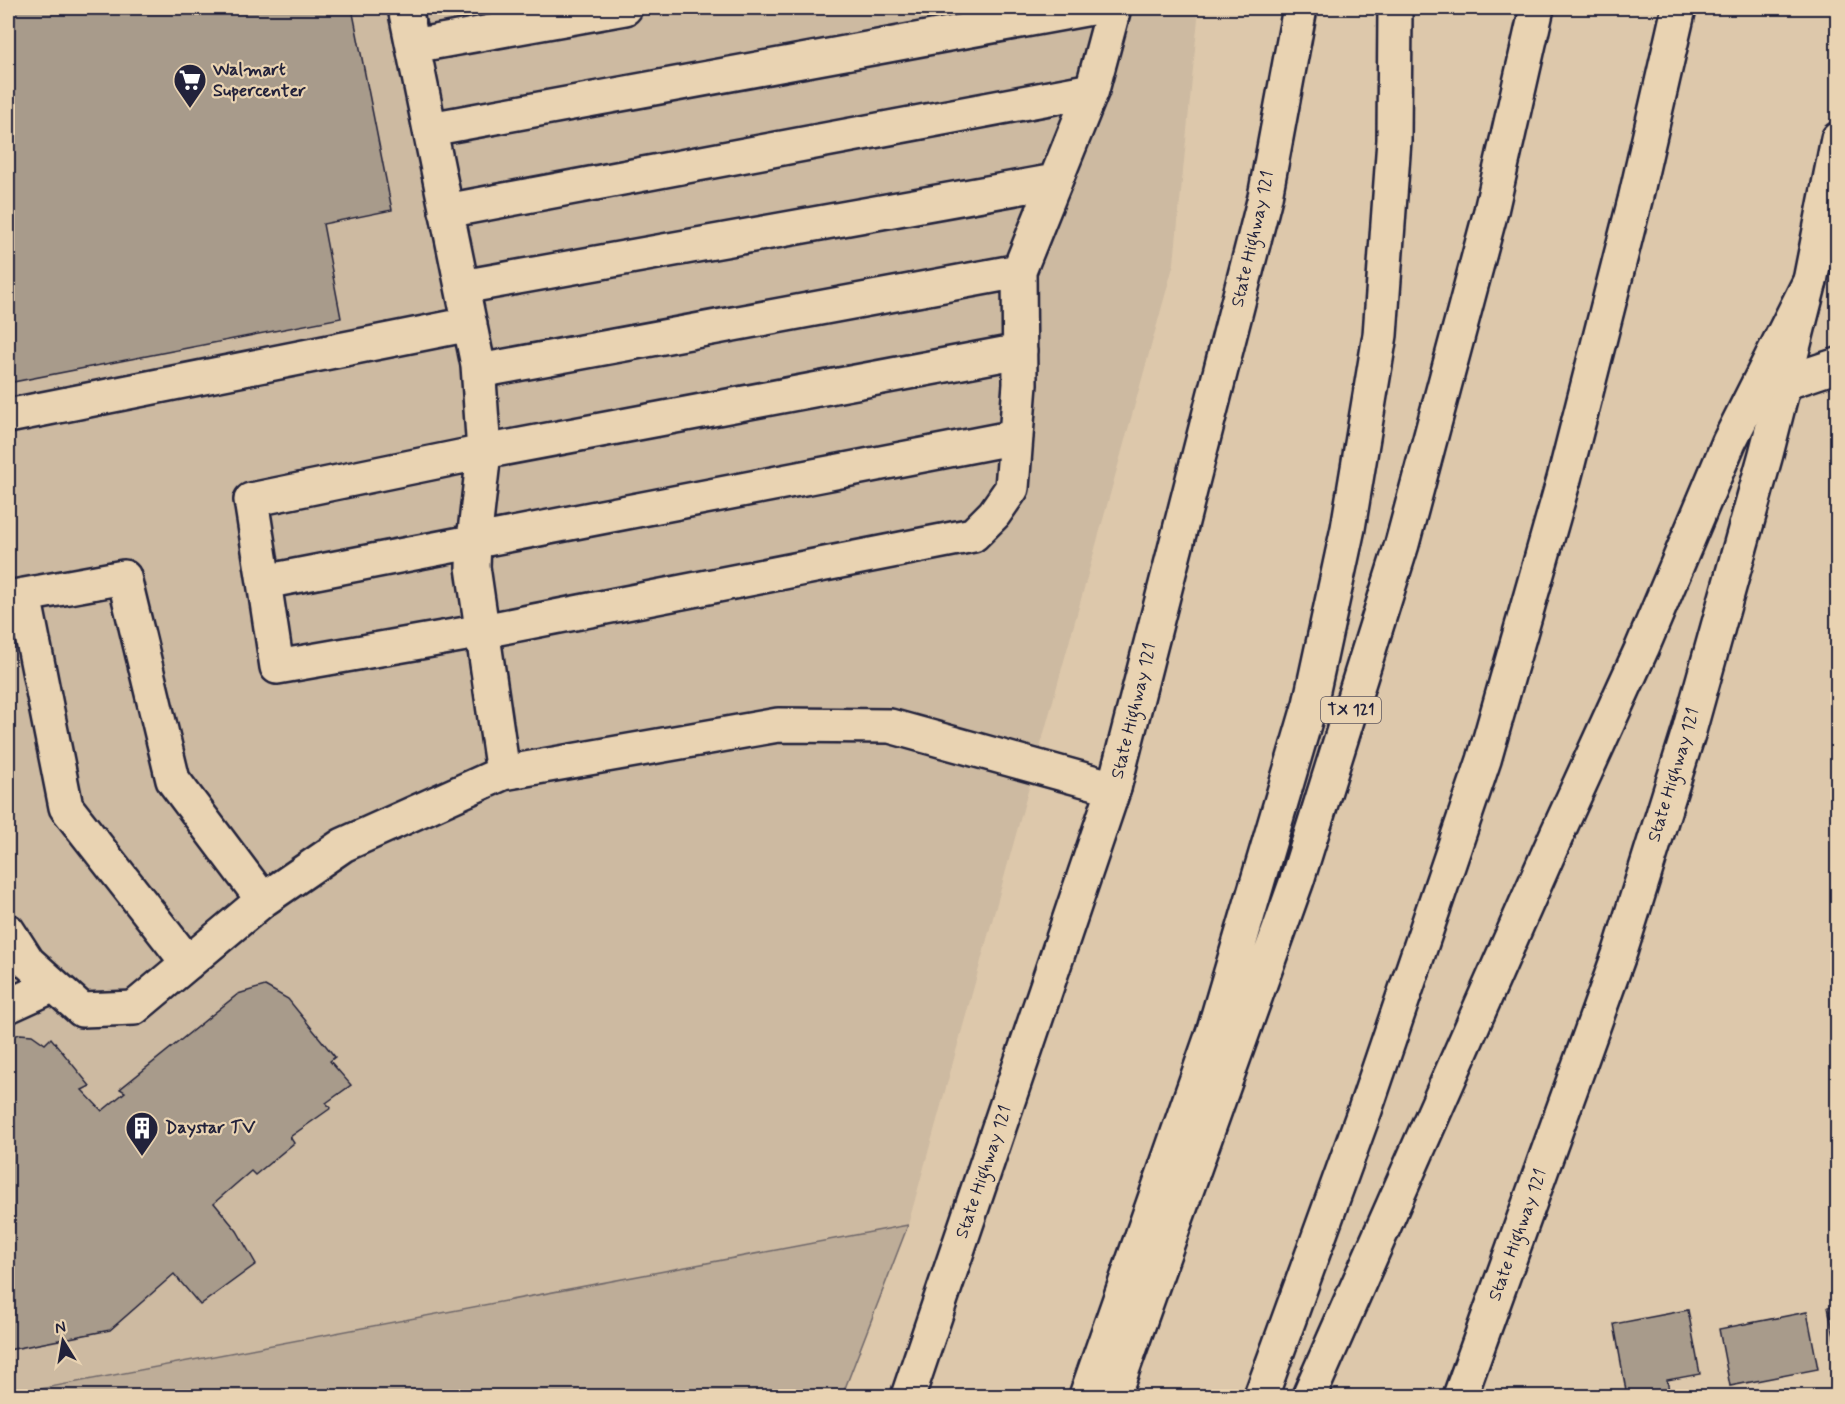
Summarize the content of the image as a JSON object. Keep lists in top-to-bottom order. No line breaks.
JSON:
{"streets":{"main road":["State Highway 121","TX 121"]},"places":{"supermarket":["Walmart Supercenter"],"building":["Daystar TV"]},"north":"top"}
